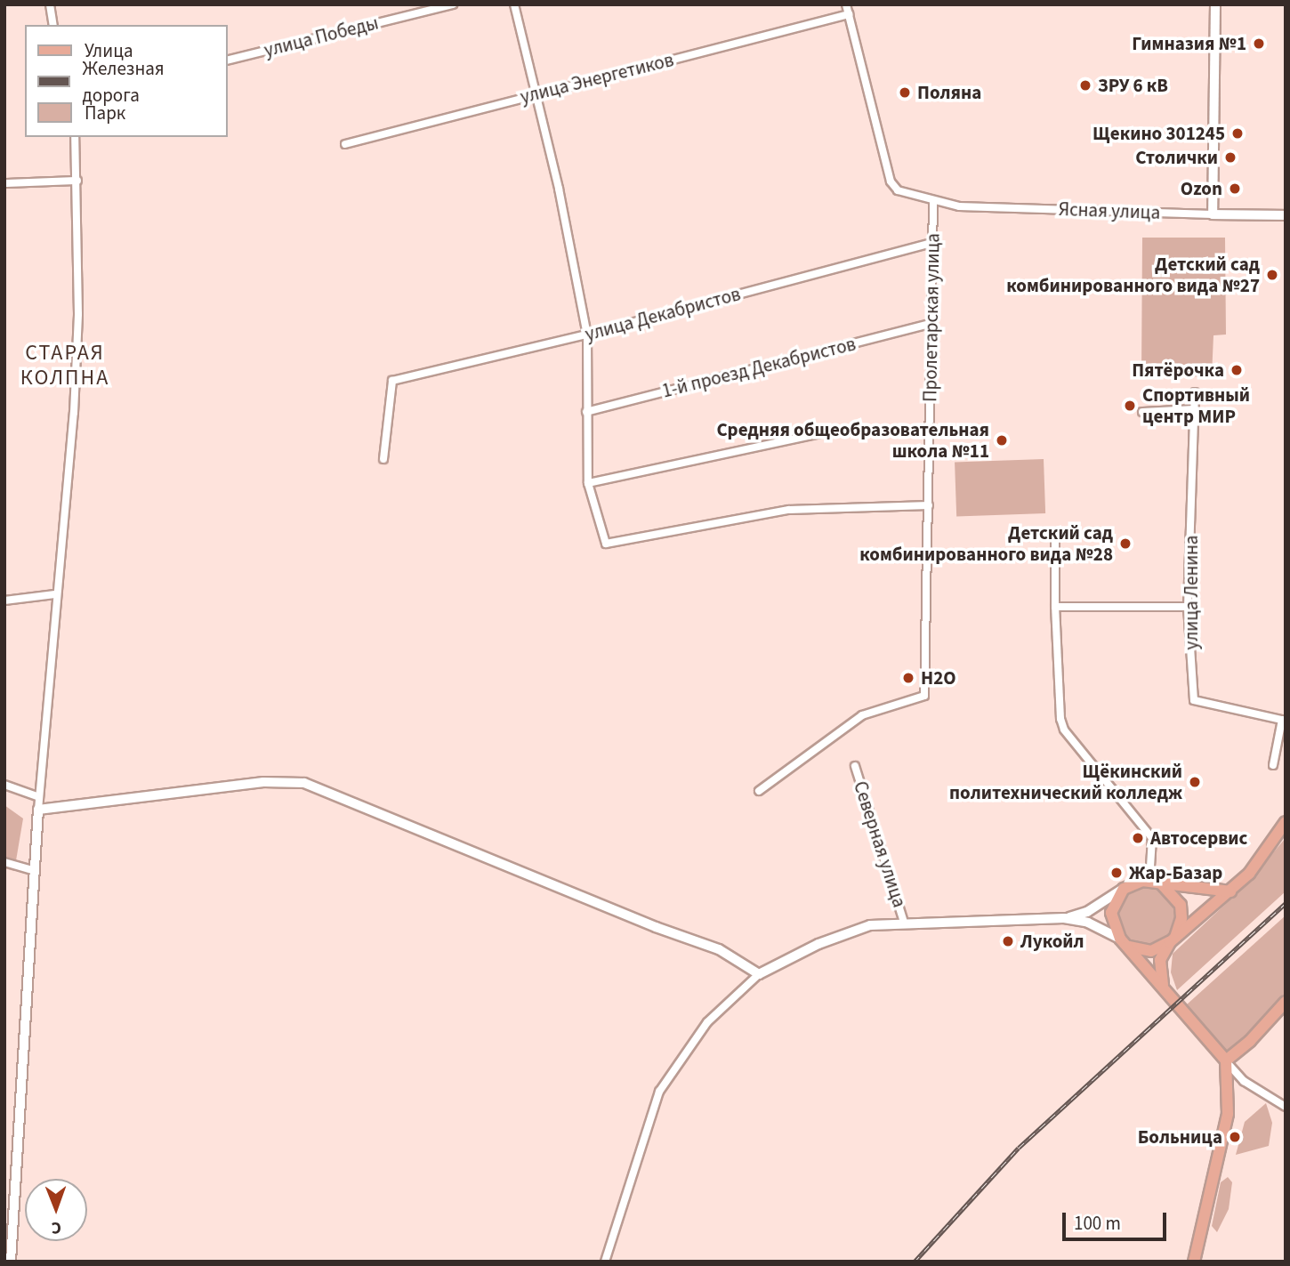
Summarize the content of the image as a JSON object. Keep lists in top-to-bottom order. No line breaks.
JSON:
{"streets":{"street":["улица Победы","улица Энергетиков","Ясная улица","улица Декабристов","Пролетарская улица","1-й проезд Декабристов","улица Ленина","Северная улица"]},"crossings":[["улица Энергетиков","Ясная улица"],["Ясная улица","Пролетарская улица"],["улица Декабристов","Пролетарская улица"],["Пролетарская улица","1-й проезд Декабристов"]],"districts":["СТАРАЯ КОЛПНА"],"places":["Гимназия №1","ЗРУ 6 кВ","Поляна","Щекино 301245","Столички","Ozon","Детский сад комбинированного вида №27","Пятёрочка","Спортивный центр МИР","Средняя общеобразовательная школа №11","Детский сад комбинированного вида №28","Н2О","Щёкинский политехнический колледж","Автосервис","Жар-Базар","Лукойл","Больница"],"legend":["Улица","Железная дорога","Парк"],"scale_bar":"100 m","north":"bottom"}
